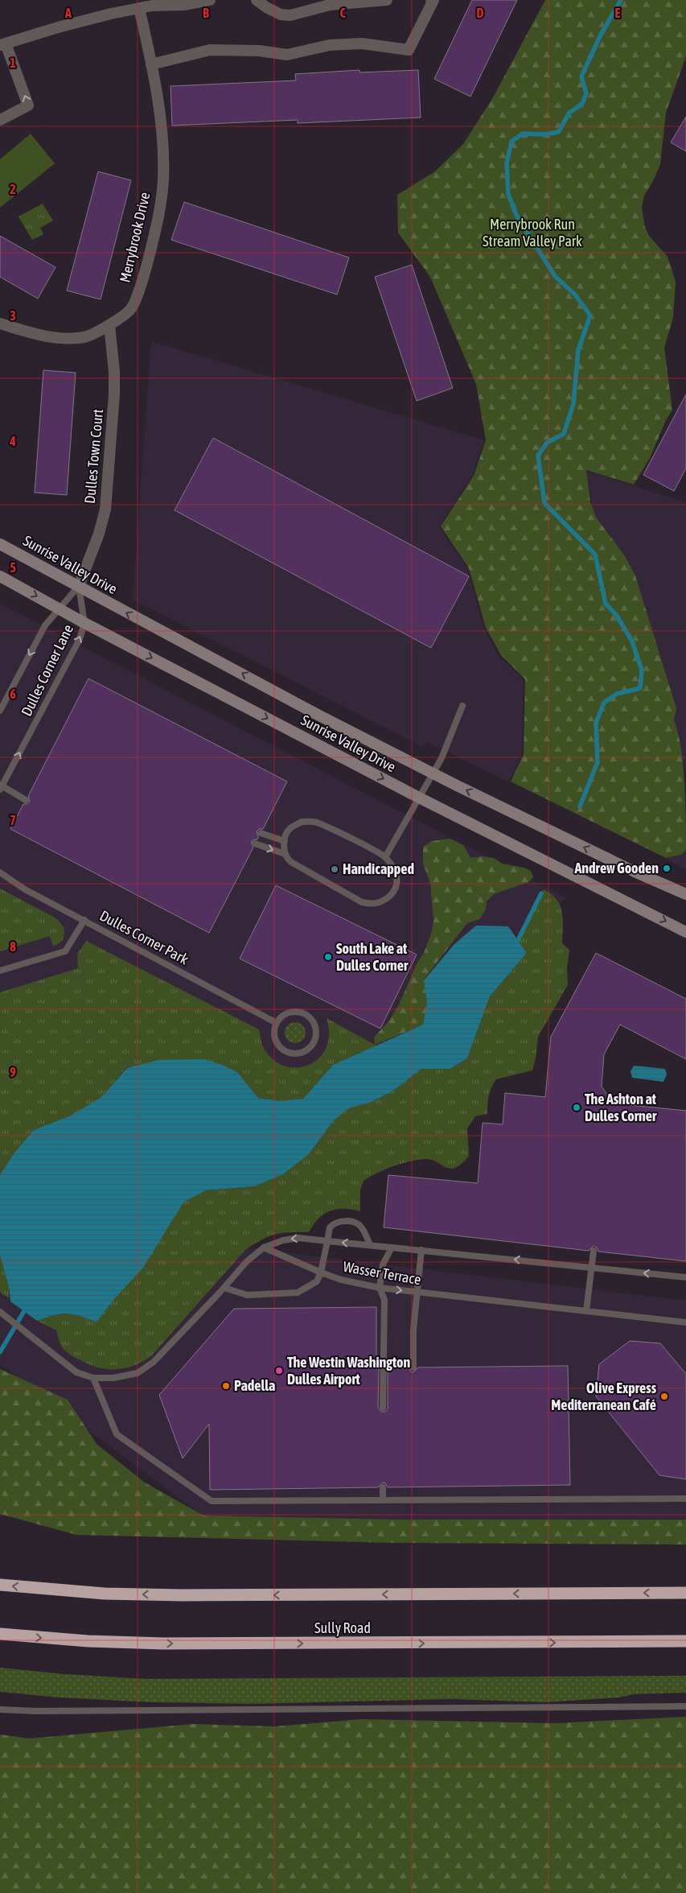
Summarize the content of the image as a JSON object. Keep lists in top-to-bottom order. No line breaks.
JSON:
{"streets":{"highway":["Sully Road"],"main road":["Sunrise Valley Drive"],"street":["Merrybrook Drive","Dulles Town Court"],"lane":["Dulles Corner Lane","Dulles Corner Park","Wasser Terrace"]},"crossings":[["Merrybrook Drive","Dulles Town Court"],["Dulles Town Court","Sunrise Valley Drive"],["Dulles Town Court","Dulles Corner Lane"],["Sunrise Valley Drive","Dulles Corner Lane"]],"parks":["Merrybrook Run Stream Valley Park"],"places":["Andrew Gooden","Handicapped","South Lake at Dulles Corner","The Ashton at Dulles Corner","The Westin Washington Dulles Airport","Padella","Olive Express Mediterranean Café"],"grid":{"columns":["A","B","C","D","E"],"rows":["1","2","3","4","5","6","7","8","9"]}}
